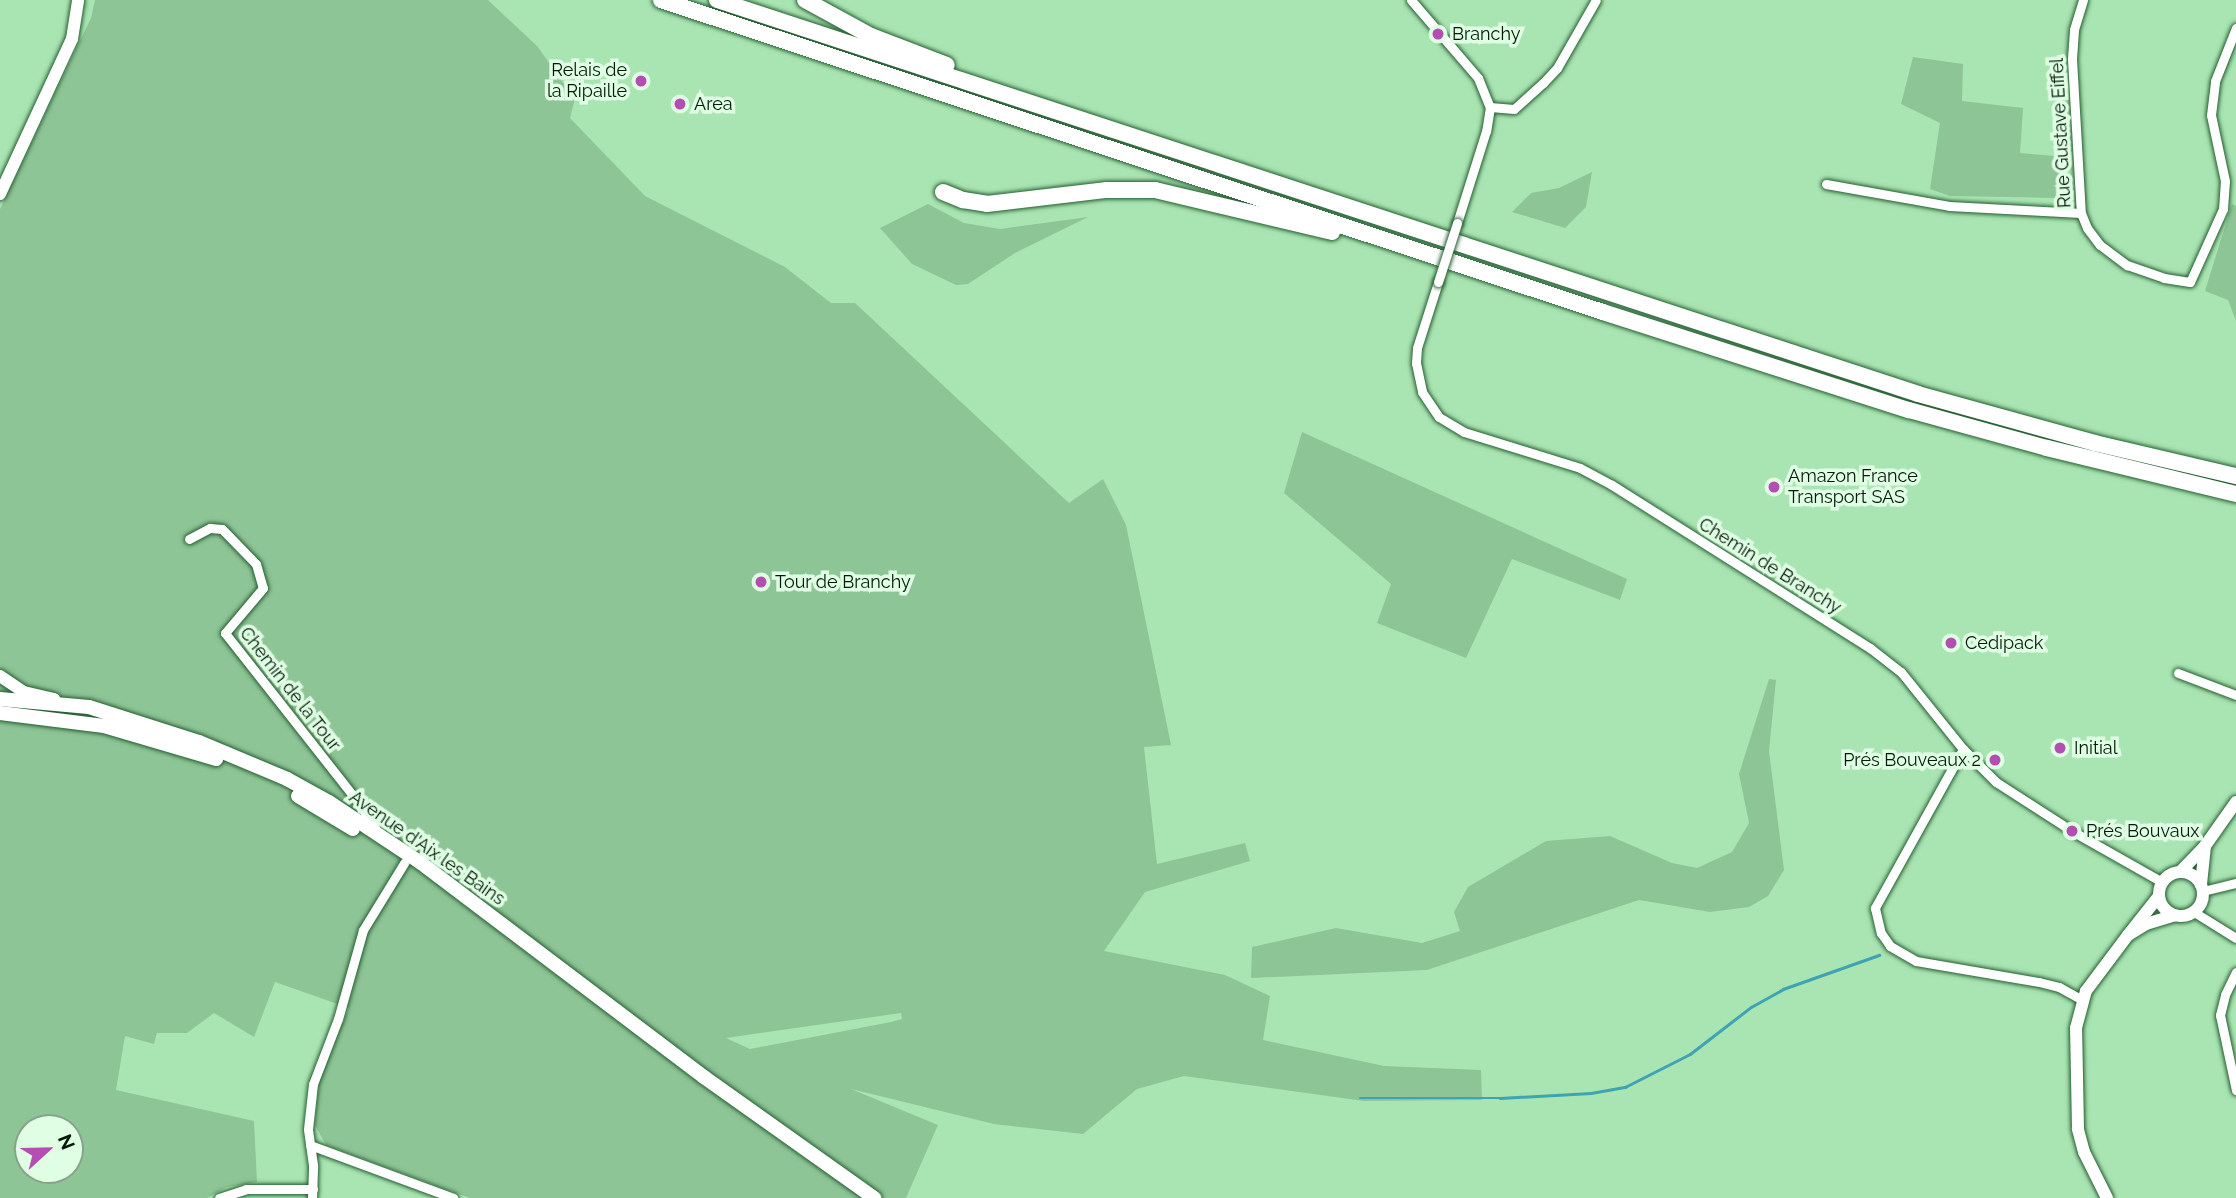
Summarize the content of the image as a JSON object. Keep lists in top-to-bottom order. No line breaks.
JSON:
{"streets":{"main road":["Avenue d'Aix les Bains"],"street":["Rue Gustave Eiffel","Chemin de Branchy","Chemin de la Tour"]},"crossings":[["Chemin de la Tour","Avenue d'Aix les Bains"]],"places":["Branchy","Relais de la Ripaille","Area","Amazon France Transport SAS","Tour de Branchy","Cedipack","Initial","Prés Bouveaux 2","Prés Bouvaux"],"north":"right"}
